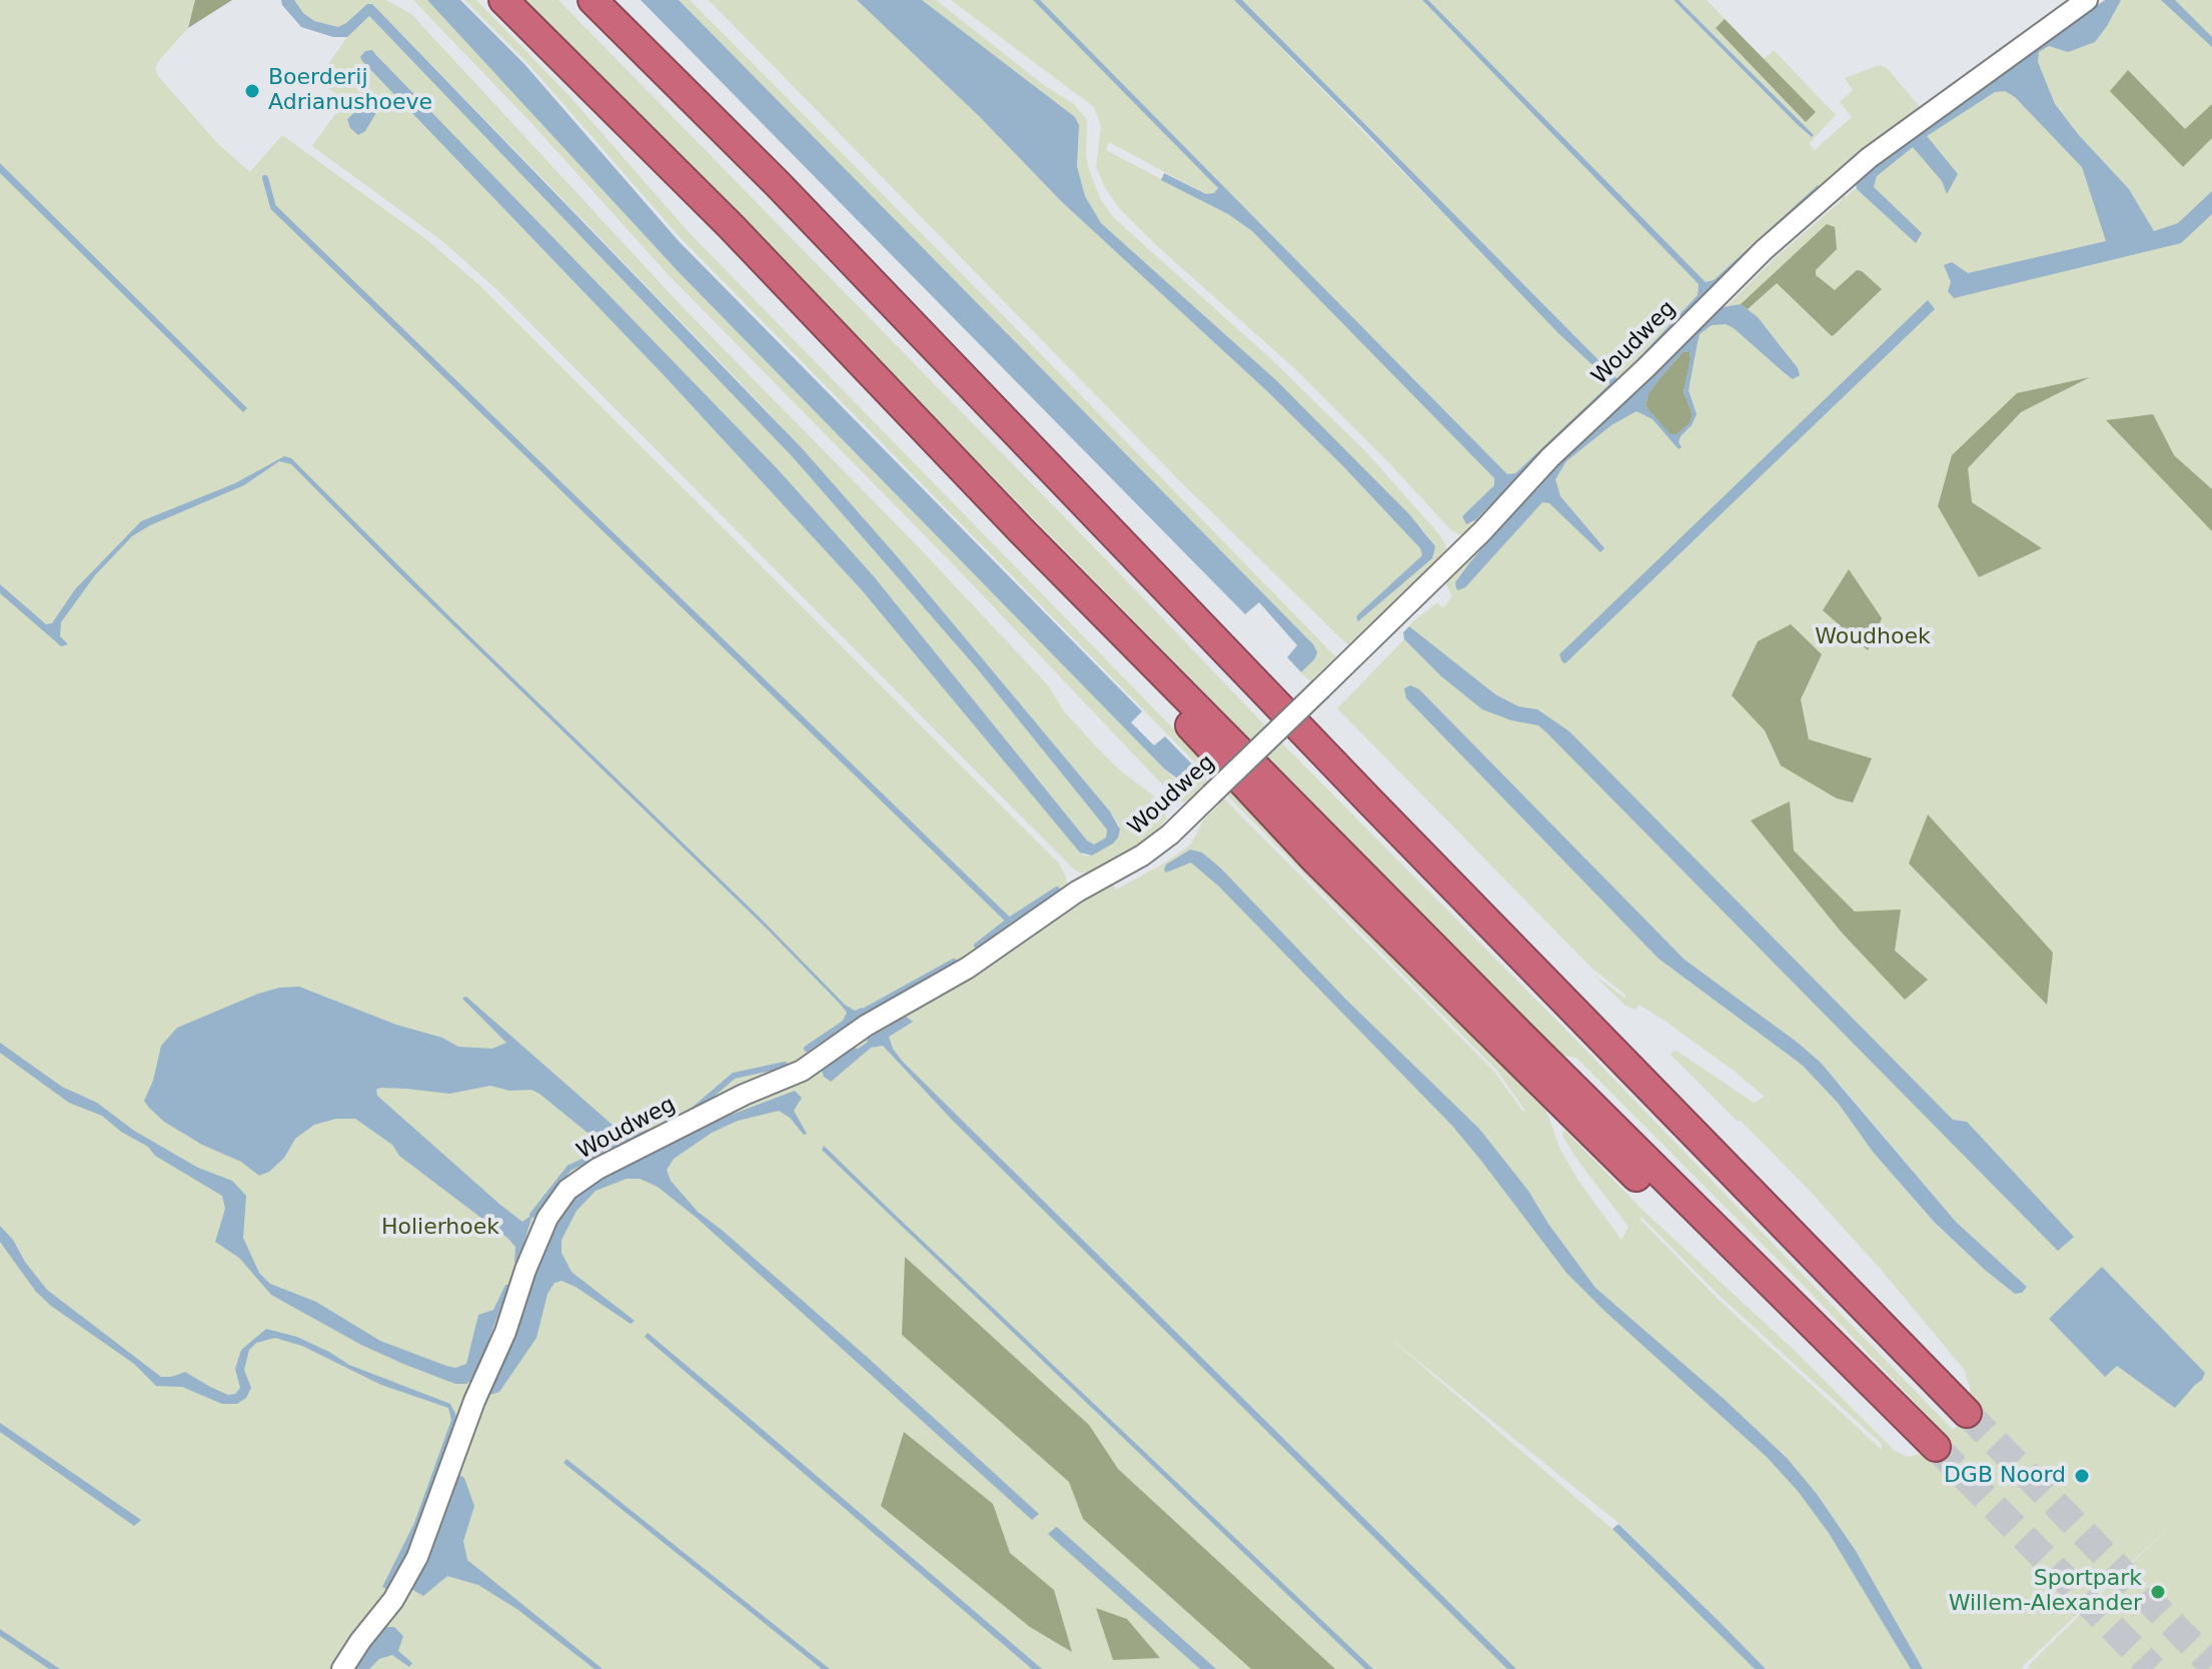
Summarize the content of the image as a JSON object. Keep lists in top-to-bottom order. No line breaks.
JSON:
{"streets":{"street":["Woudweg"]},"parks":["Woudhoek","Holierhoek"],"places":["Boerderij Adrianushoeve","DGB Noord","Sportpark Willem-Alexander"]}
